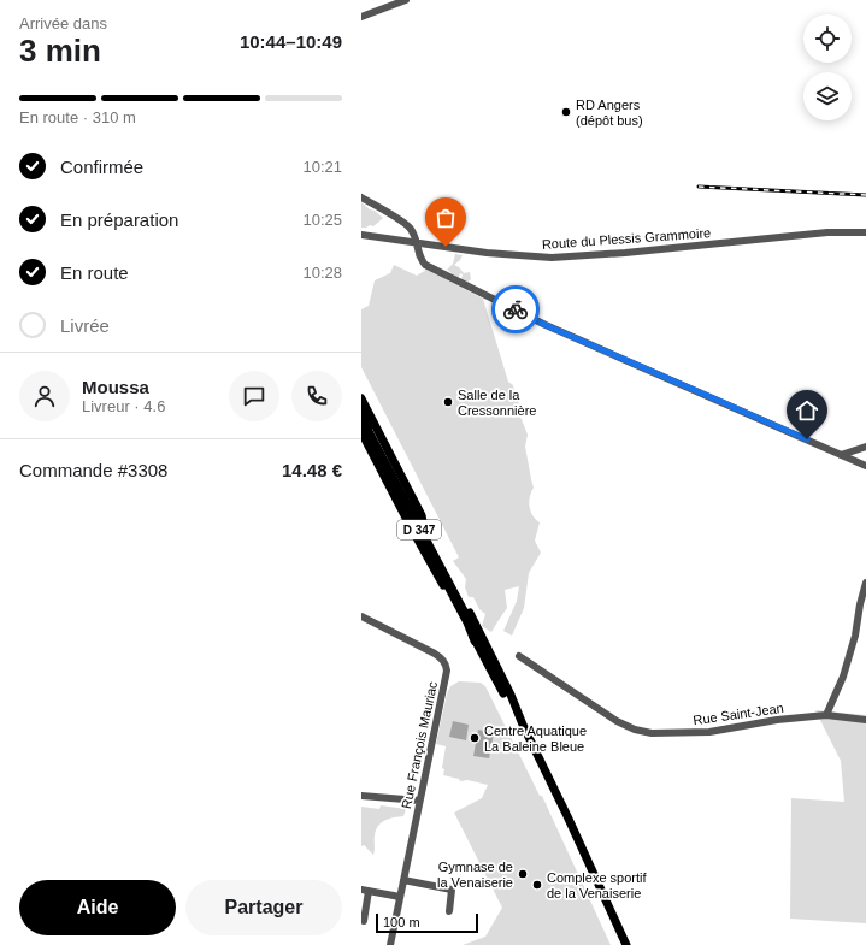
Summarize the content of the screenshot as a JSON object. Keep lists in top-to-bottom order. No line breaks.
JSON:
{"streets":{"highway":["D 347"],"street":["Route du Plessis Grammoire","Rue Saint-Jean","Rue François Mauriac"]},"places":["RD Angers (dépôt bus)","Salle de la Cressonnière","Centre Aquatique La Baleine Bleue","Gymnase de la Venaiserie","Complexe sportif de la Venaiserie"],"scale_bar":"100 m","page":{"heading":["3 min","Arrivée dans","10:44–10:49"],"panel":["Moussa","Livreur · 4.6","Commande #3308","14.48 €"],"bar":"En route · 310 m","list":[["Confirmée","10:21"],["En préparation","10:25"],["En route","10:28"],"Livrée"],"buttons":["Aide","Partager"],"scale":"100 m"}}
